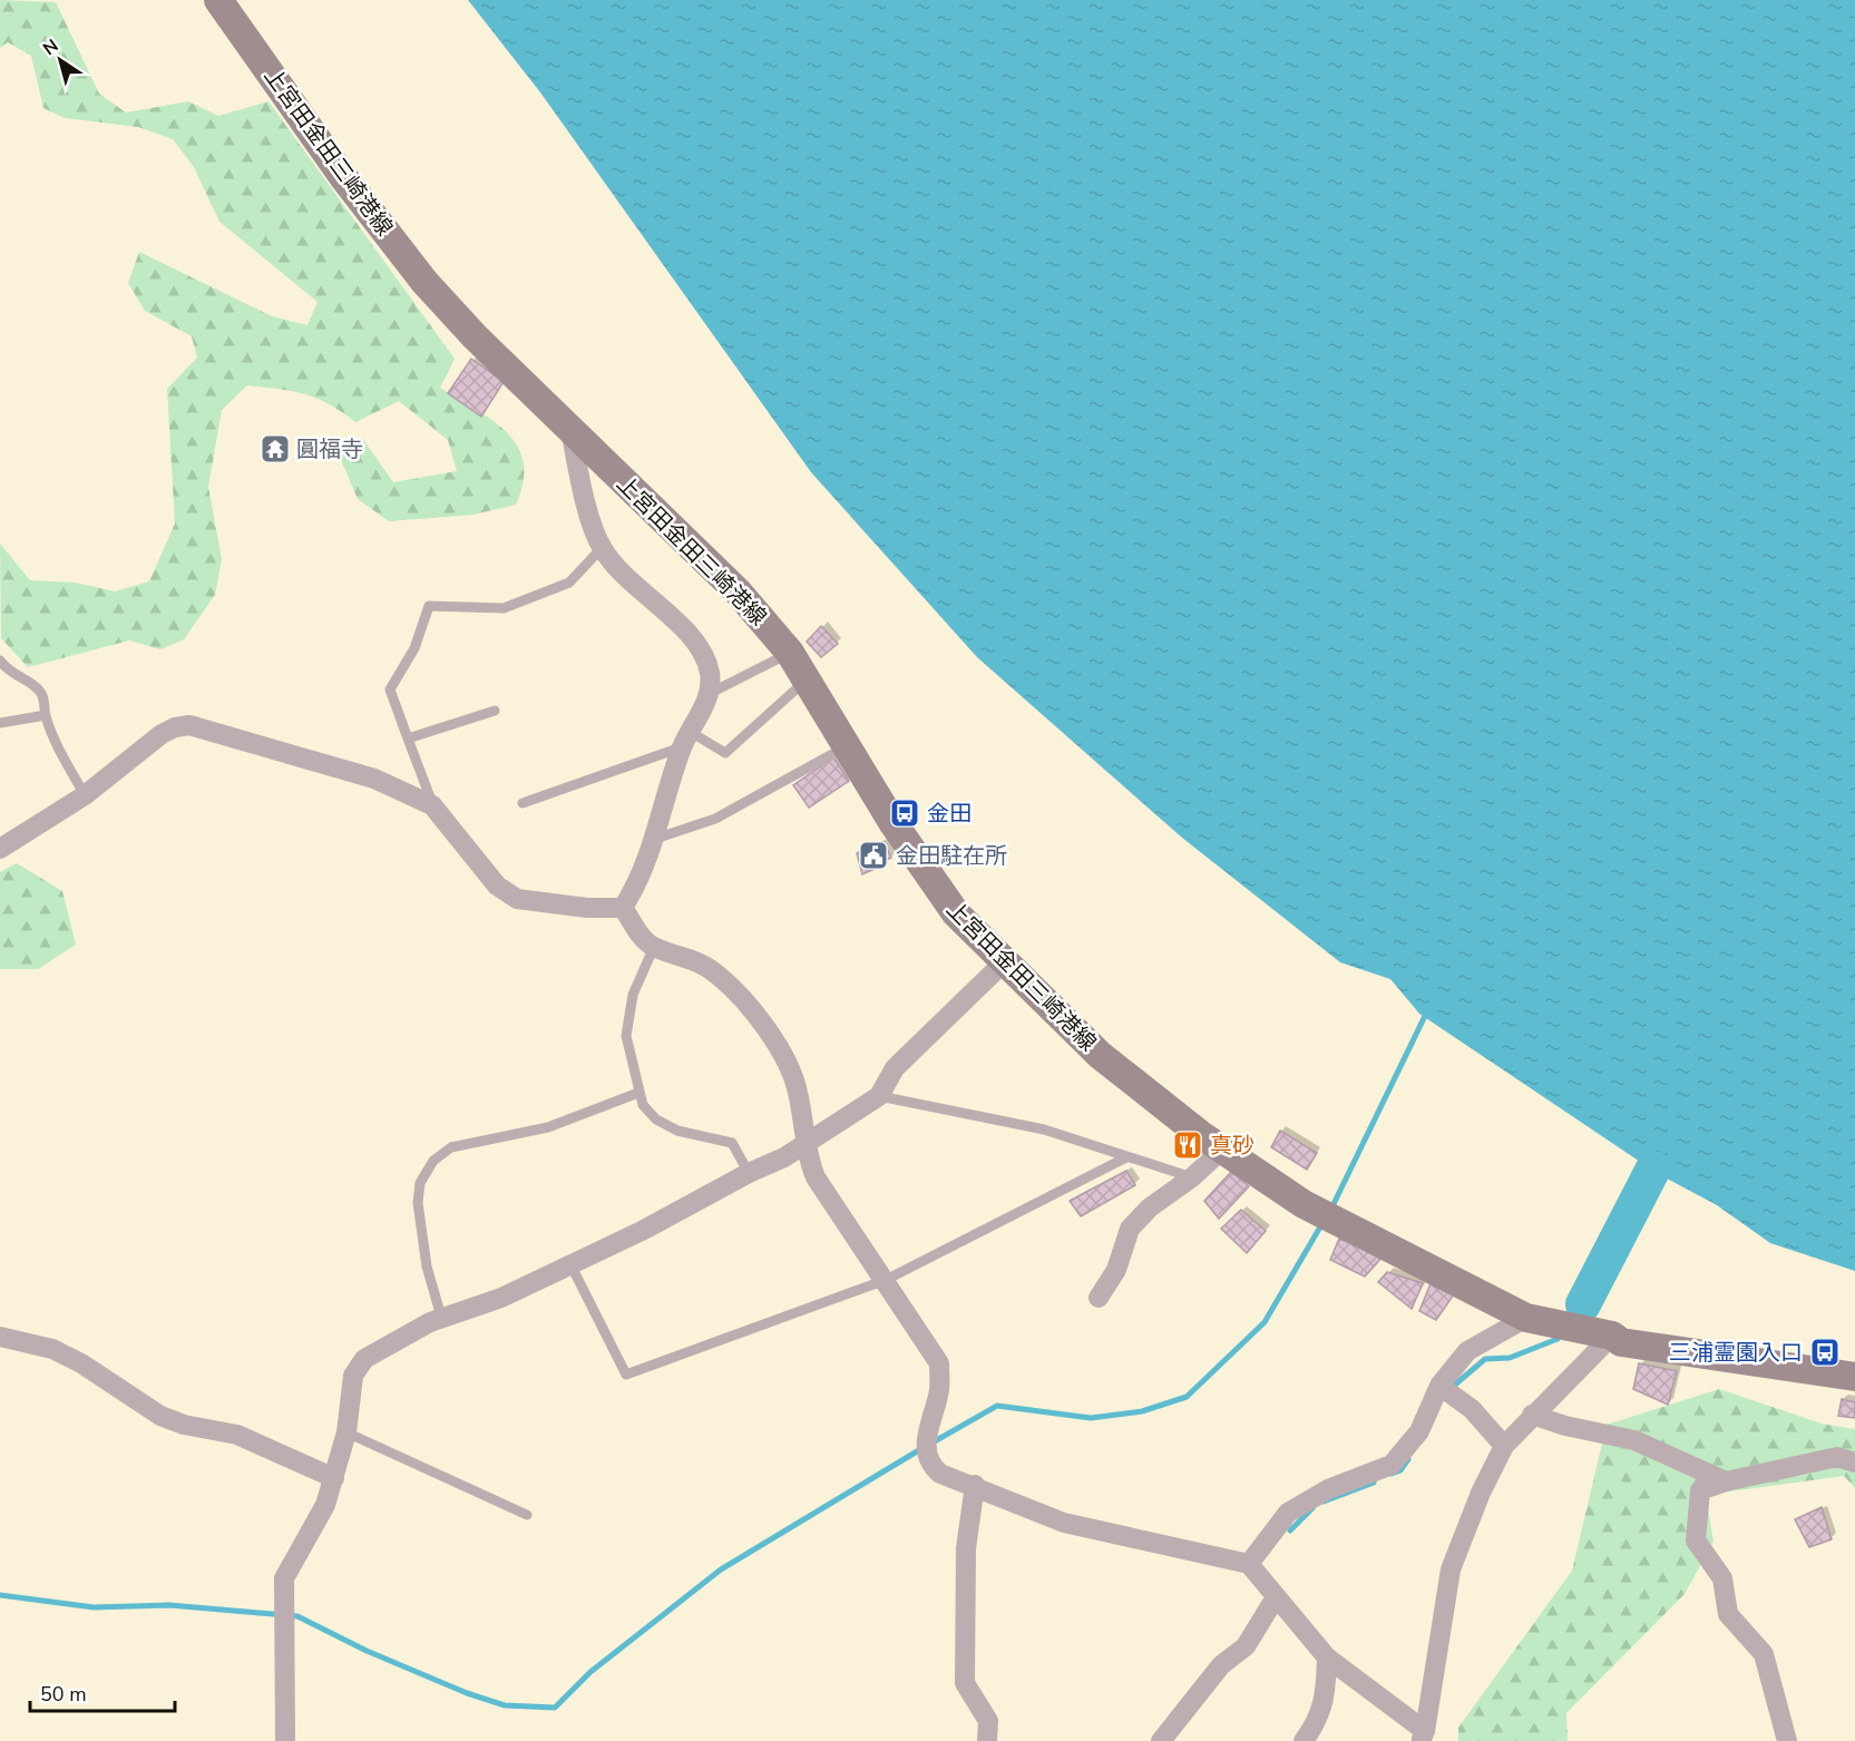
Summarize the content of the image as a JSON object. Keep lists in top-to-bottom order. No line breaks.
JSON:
{"streets":{"main road":["上宮田金田三崎港線"]},"places":{"temple":["圓福寺"],"bus stop":["金田","三浦霊園入口"],"public building":["金田駐在所"],"restaurant":["真砂"]},"scale_bar":"50 m","north":"top left"}
